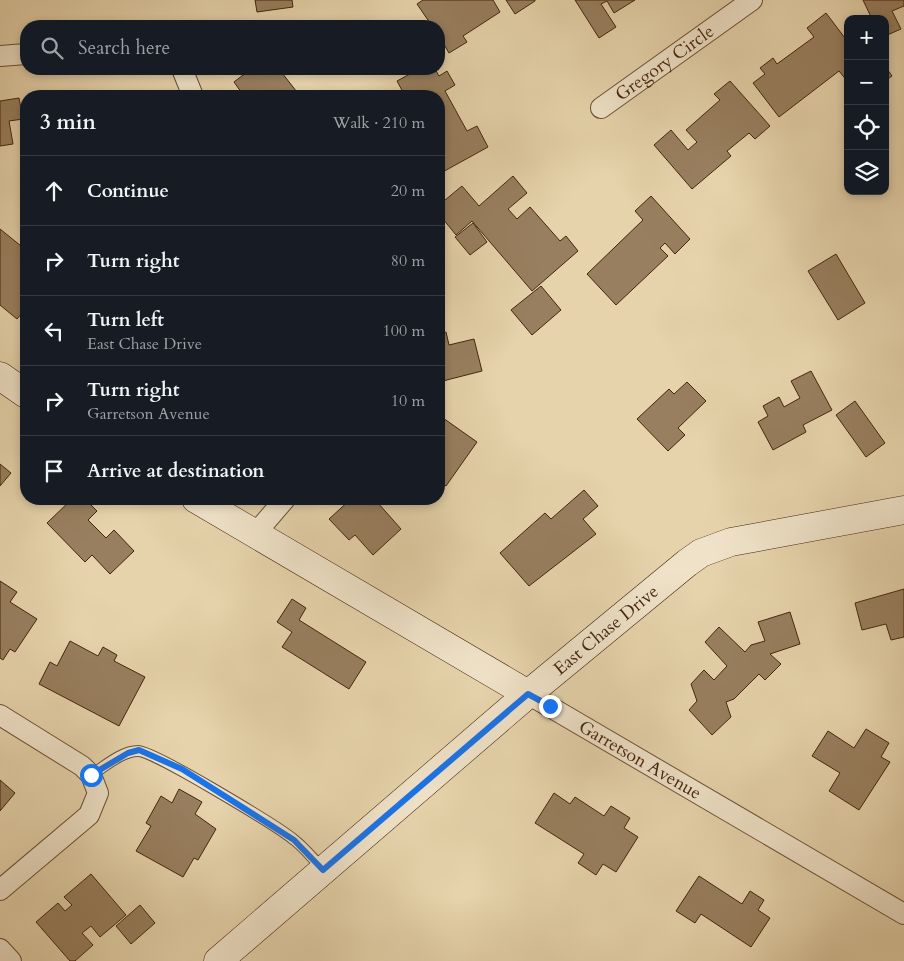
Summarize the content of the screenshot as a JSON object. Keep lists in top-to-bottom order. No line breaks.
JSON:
{"streets":{"street":["Gregory Circle","East Chase Drive","Garretson Avenue"]},"crossings":[["East Chase Drive","Garretson Avenue"]],"page":{"map_buttons":["+","−"],"search":"Search here","heading":["3 min","Walk · 210 m"],"list":[["Continue","20 m"],["Turn right","80 m"],["Turn left","East Chase Drive","100 m"],["Turn right","Garretson Avenue","10 m"],"Arrive at destination"]}}
